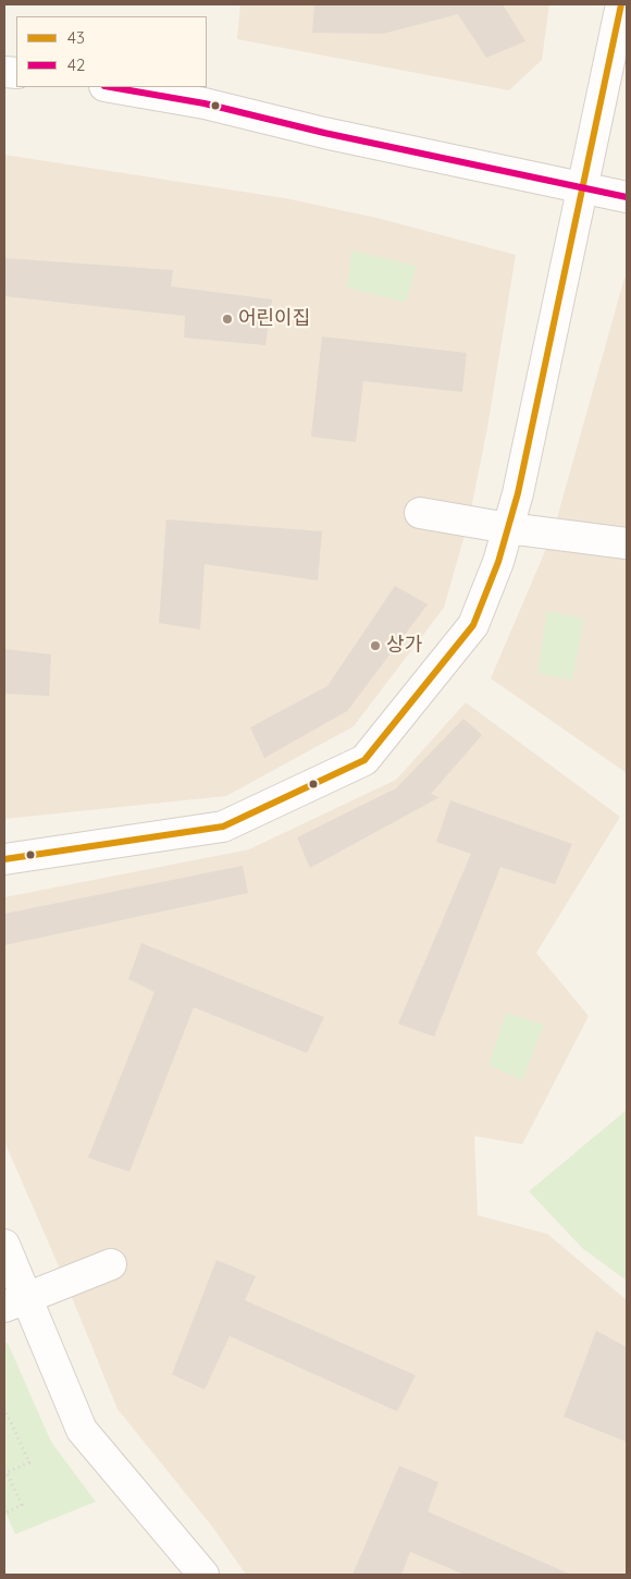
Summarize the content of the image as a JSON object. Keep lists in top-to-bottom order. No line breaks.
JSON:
{"places":["어린이집","상가"],"lines":["transit line 43","transit line 42"],"legend":["43","42"]}
